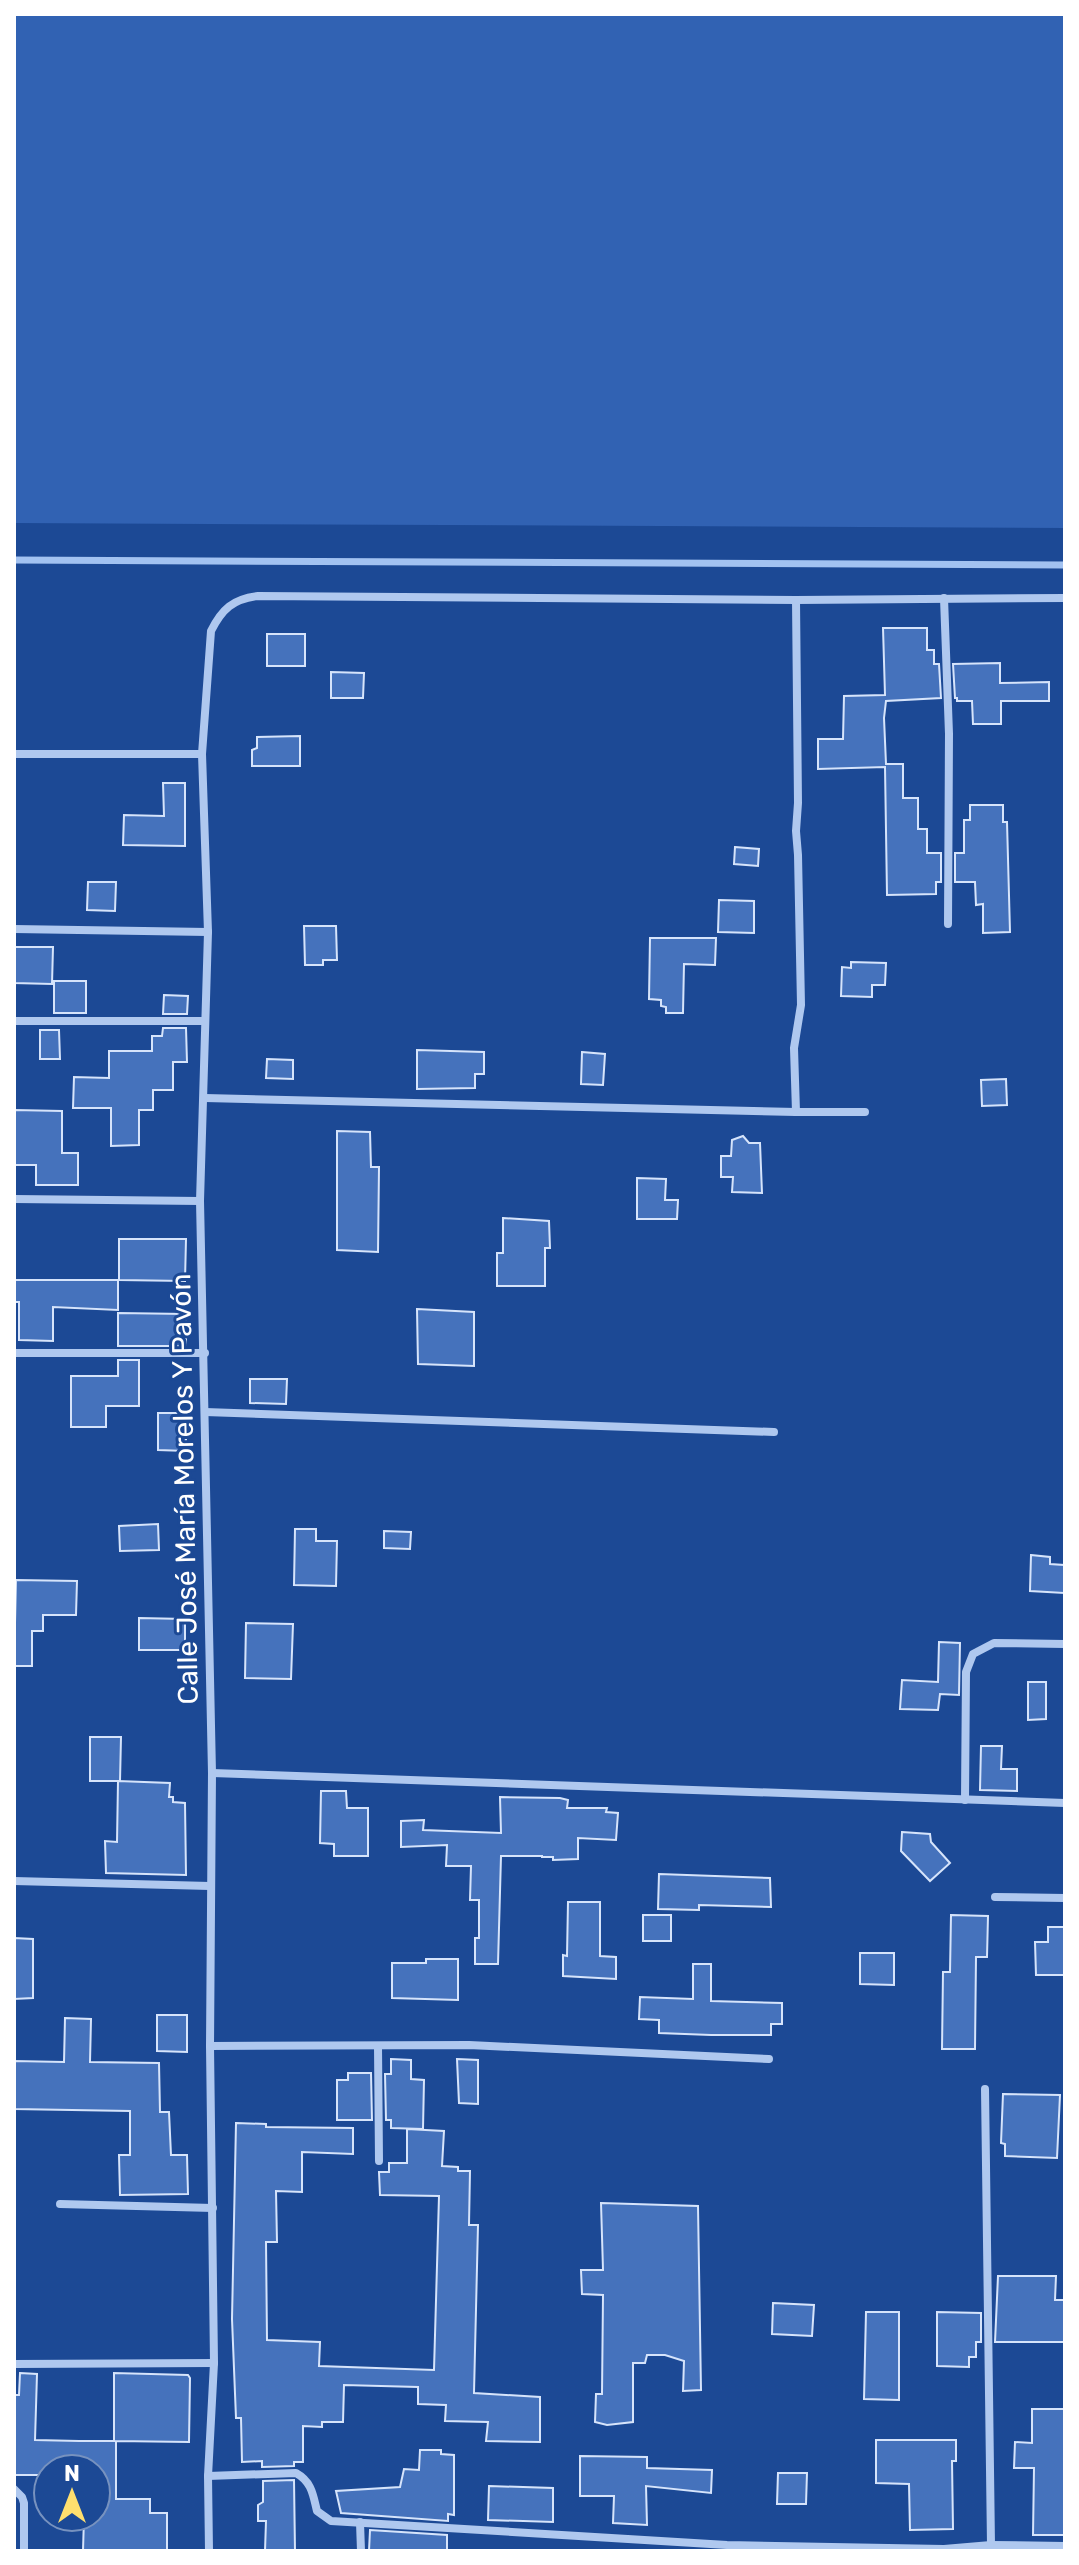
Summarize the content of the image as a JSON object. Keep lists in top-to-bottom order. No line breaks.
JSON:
{"streets":{"street":["Calle José María Morelos Y Pavón"]},"north":"top"}
